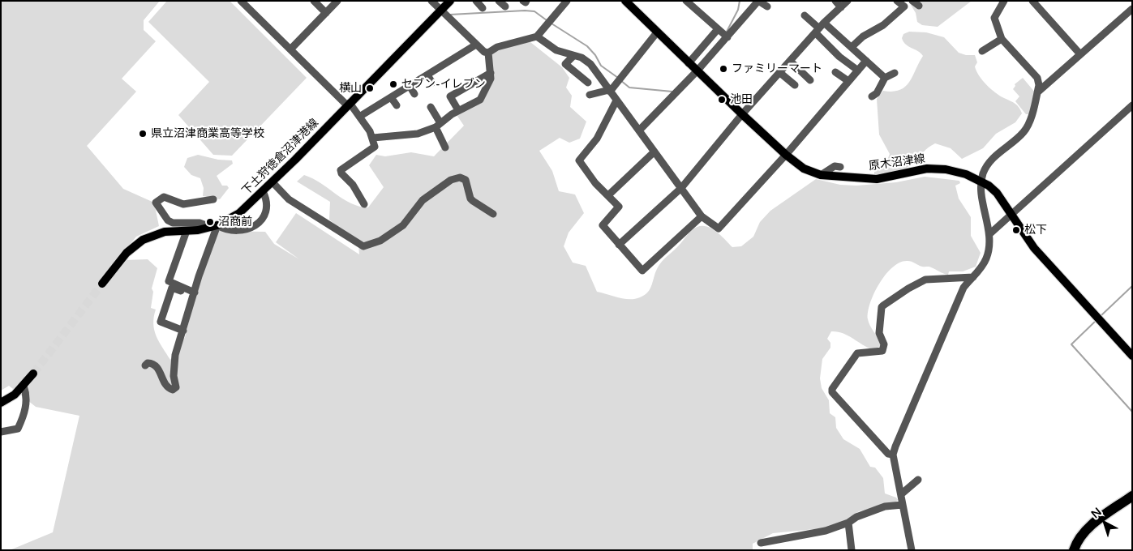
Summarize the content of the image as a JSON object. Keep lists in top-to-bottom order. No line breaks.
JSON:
{"streets":{"main road":["下土狩徳倉沼津港線","原木沼津線"]},"places":["ファミリーマート","セブン-イレブン","横山","池田","県立沼津商業高等学校","沼商前","松下"],"north":"top left"}
